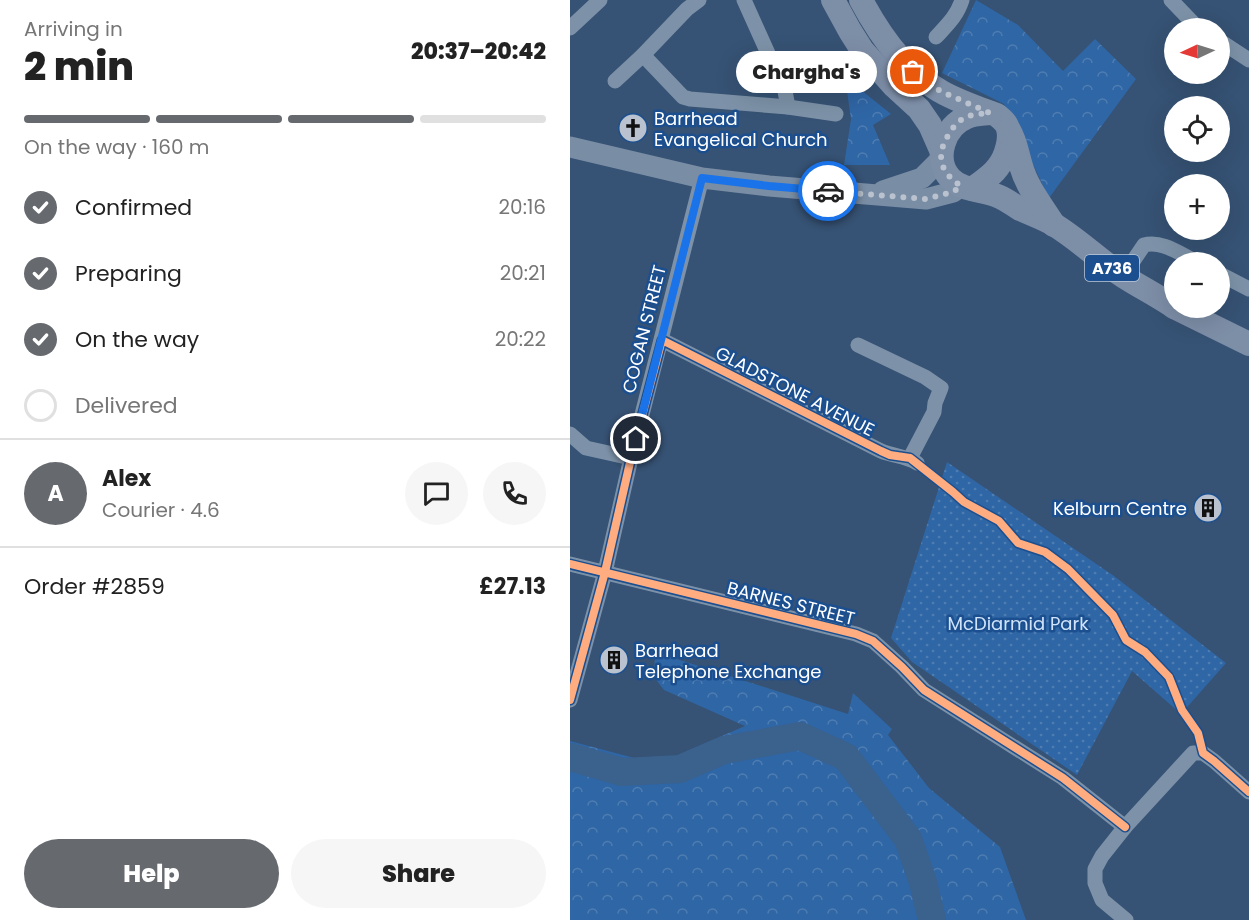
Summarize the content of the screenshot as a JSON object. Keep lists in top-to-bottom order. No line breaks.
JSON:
{"streets":{"main road":["A736"],"street":["COGAN STREET","GLADSTONE AVENUE","BARNES STREET"]},"crossings":[["COGAN STREET","GLADSTONE AVENUE"],["COGAN STREET","BARNES STREET"]],"parks":["McDiarmid Park"],"places":{"other":["Chargha's"],"church":["Barrhead Evangelical Church"],"building":["Kelburn Centre","Barrhead Telephone Exchange"]},"north":"left","page":{"heading":["2 min","Arriving in","20:37–20:42"],"panel":["Alex","Courier · 4.6","Order #2859","£27.13"],"map_buttons":["+","−"],"bubble":"Chargha's","bar":"On the way · 160 m","list":[["Confirmed","20:16"],["Preparing","20:21"],["On the way","20:22"],"Delivered"],"round":"A","buttons":["Help","Share"]}}
